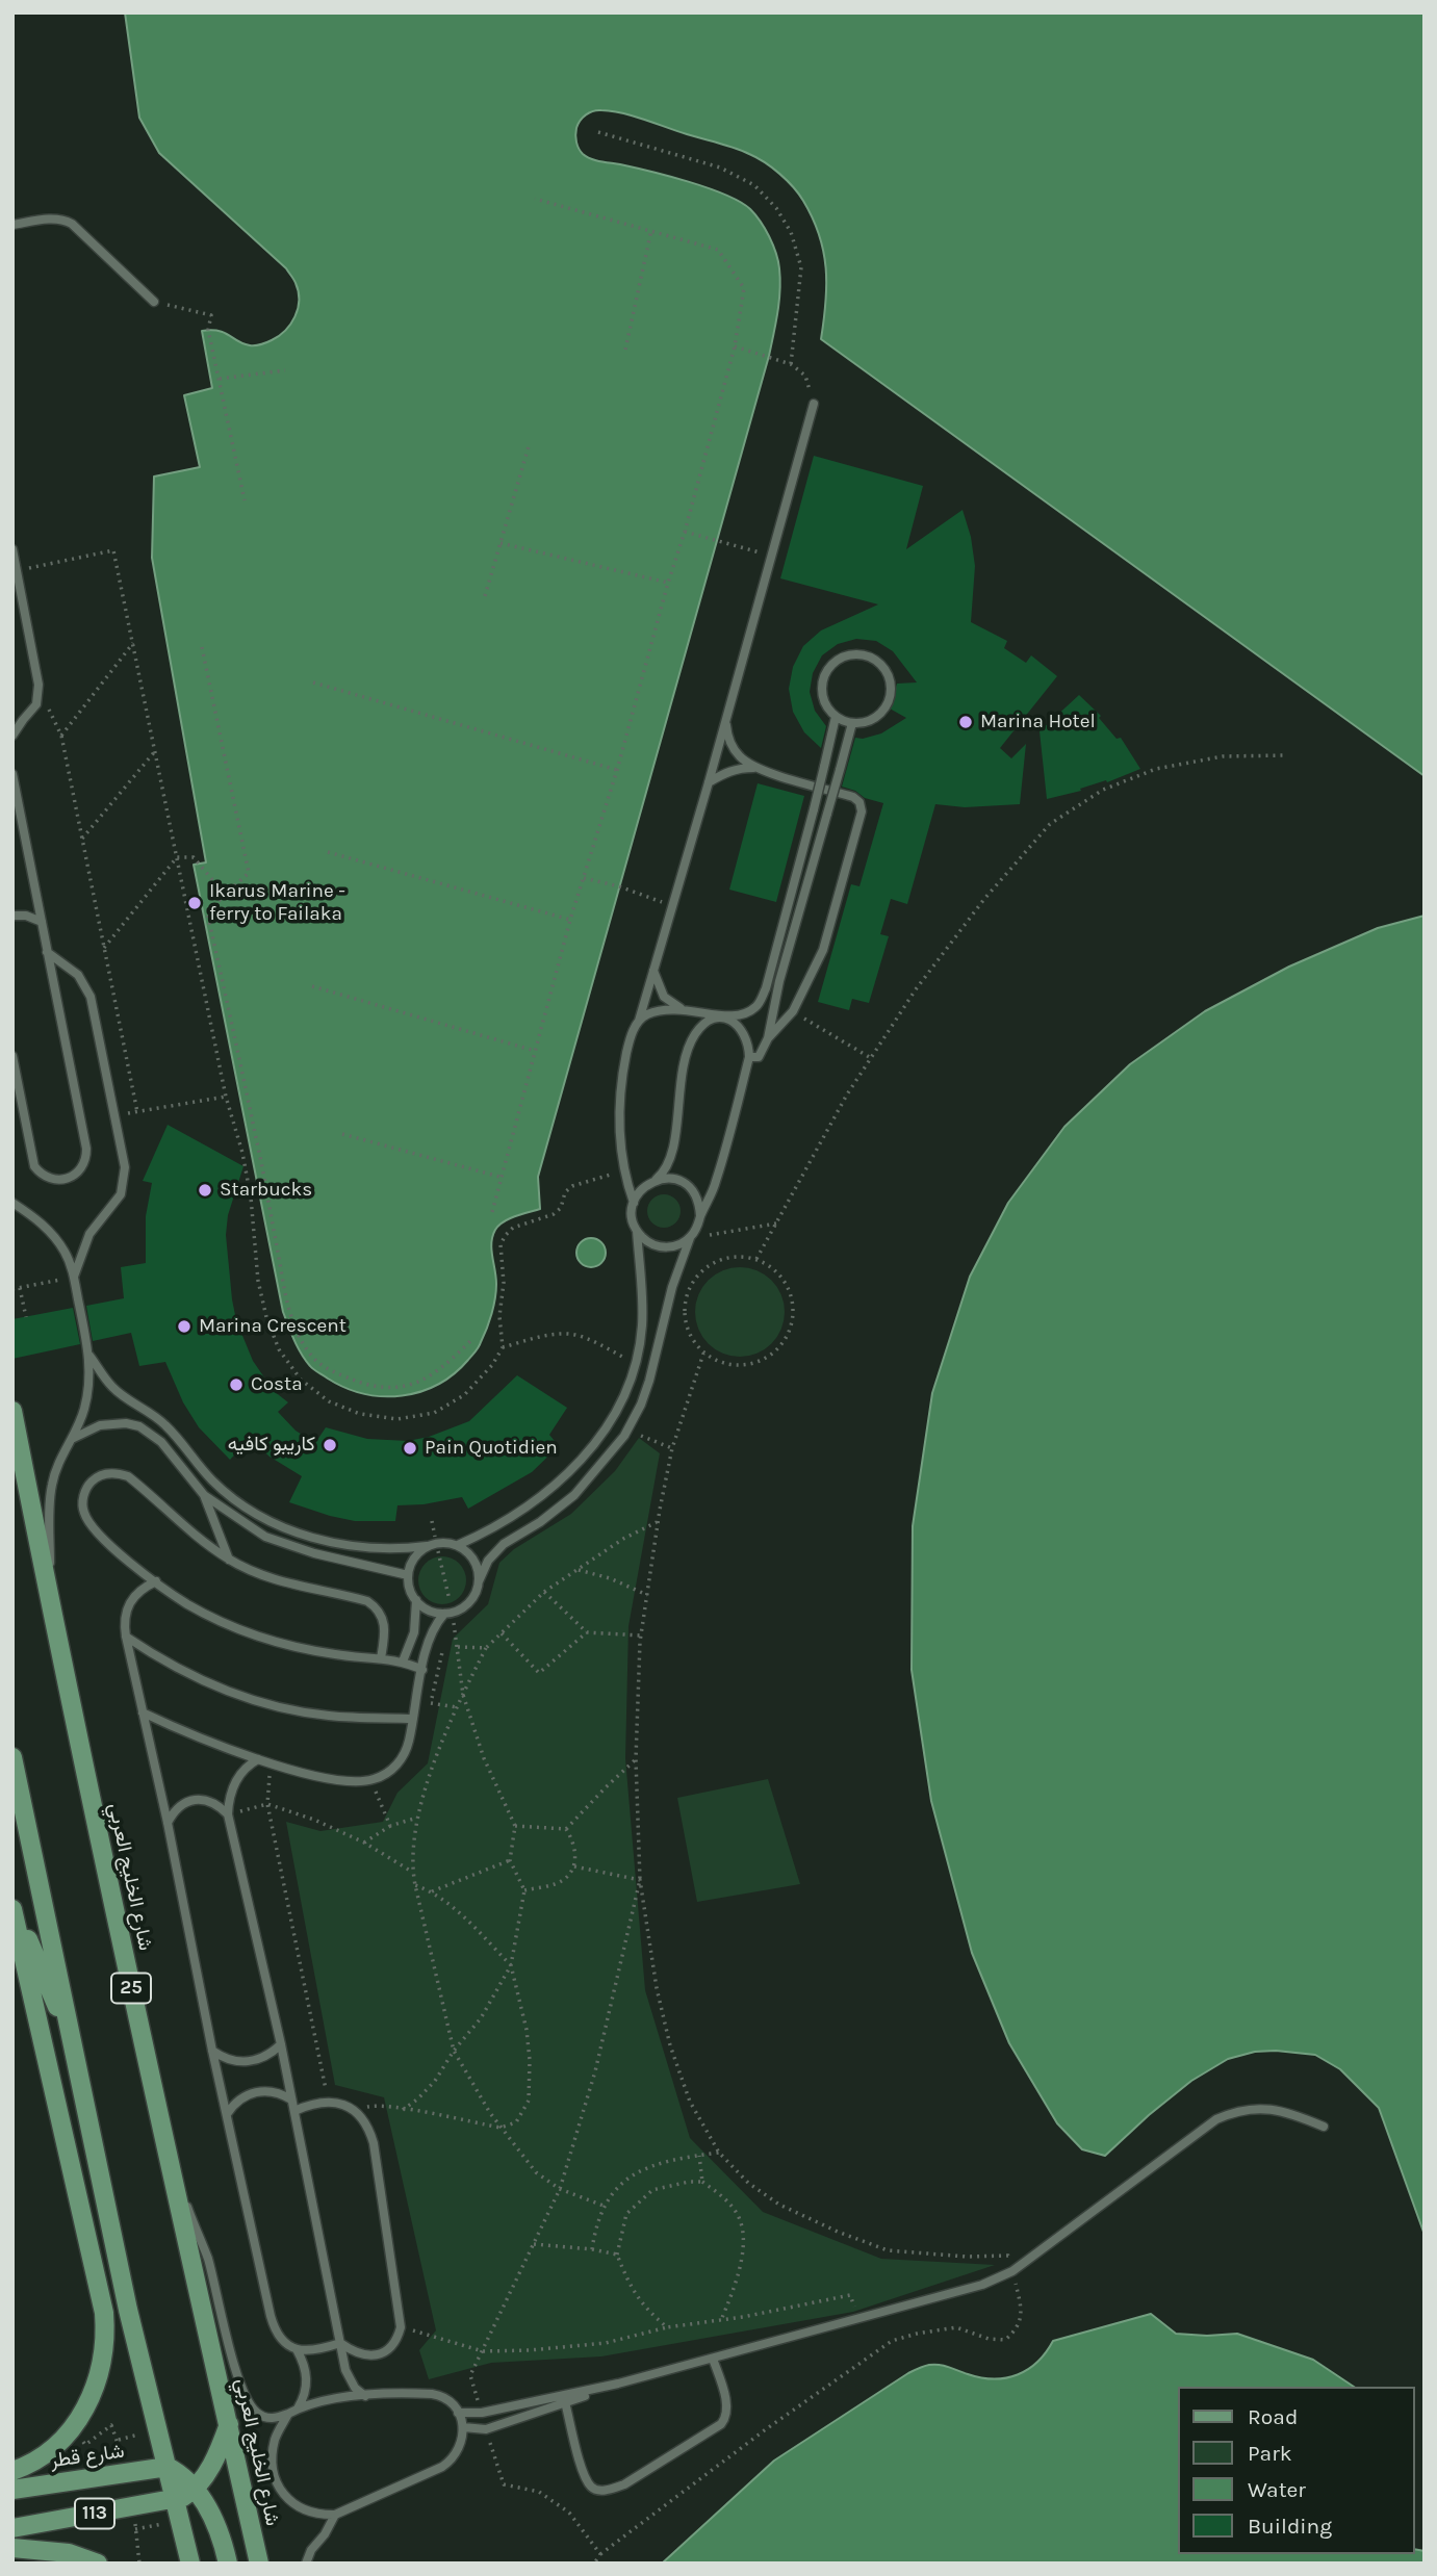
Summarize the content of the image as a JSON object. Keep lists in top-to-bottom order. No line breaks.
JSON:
{"streets":{"main road":["شارع الخليج العربي","25","شارع قطر","113"]},"crossings":[["شارع الخليج العربي","113"]],"places":["Marina Hotel","Ikarus Marine - ferry to Failaka","Starbucks","Marina Crescent","Costa","كاريبو كافيه","Pain Quotidien"],"legend":["Road","Park","Water","Building"]}
